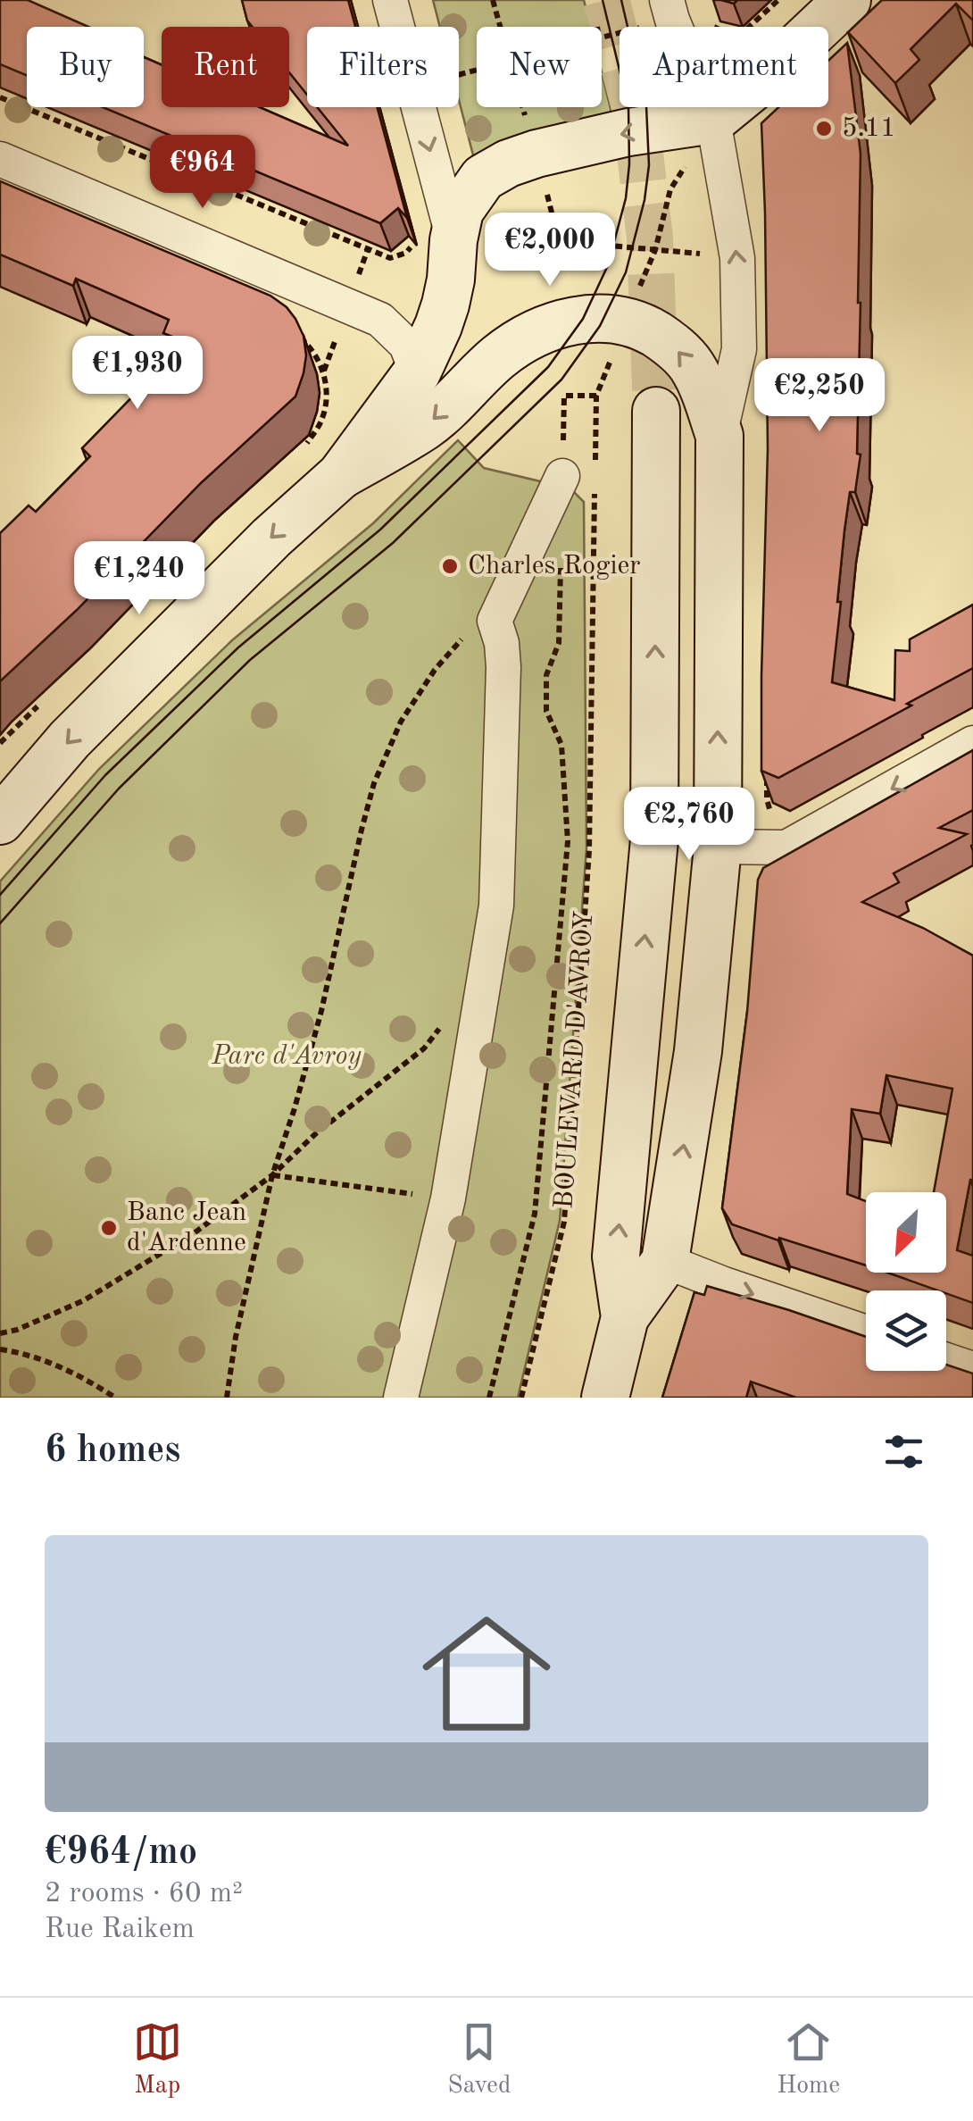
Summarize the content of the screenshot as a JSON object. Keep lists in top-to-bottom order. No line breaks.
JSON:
{"streets":{"main road":["BOULEVARD D'AVROY"]},"parks":["Parc d'Avroy"],"places":["5.11","Charles Rogier","Banc Jean d'Ardenne"],"north":"bottom left","page":{"chip":["Buy","Rent","Filters","New","Apartment"],"price":["€964","€2,000","€1,930","€2,250","€1,240","€2,760"],"heading":"6 homes","list":[{"name":"€964/mo","note":"2 rooms · 60 m² · Rue Raikem"}],"tabs":["Map","Saved","Home"]}}
